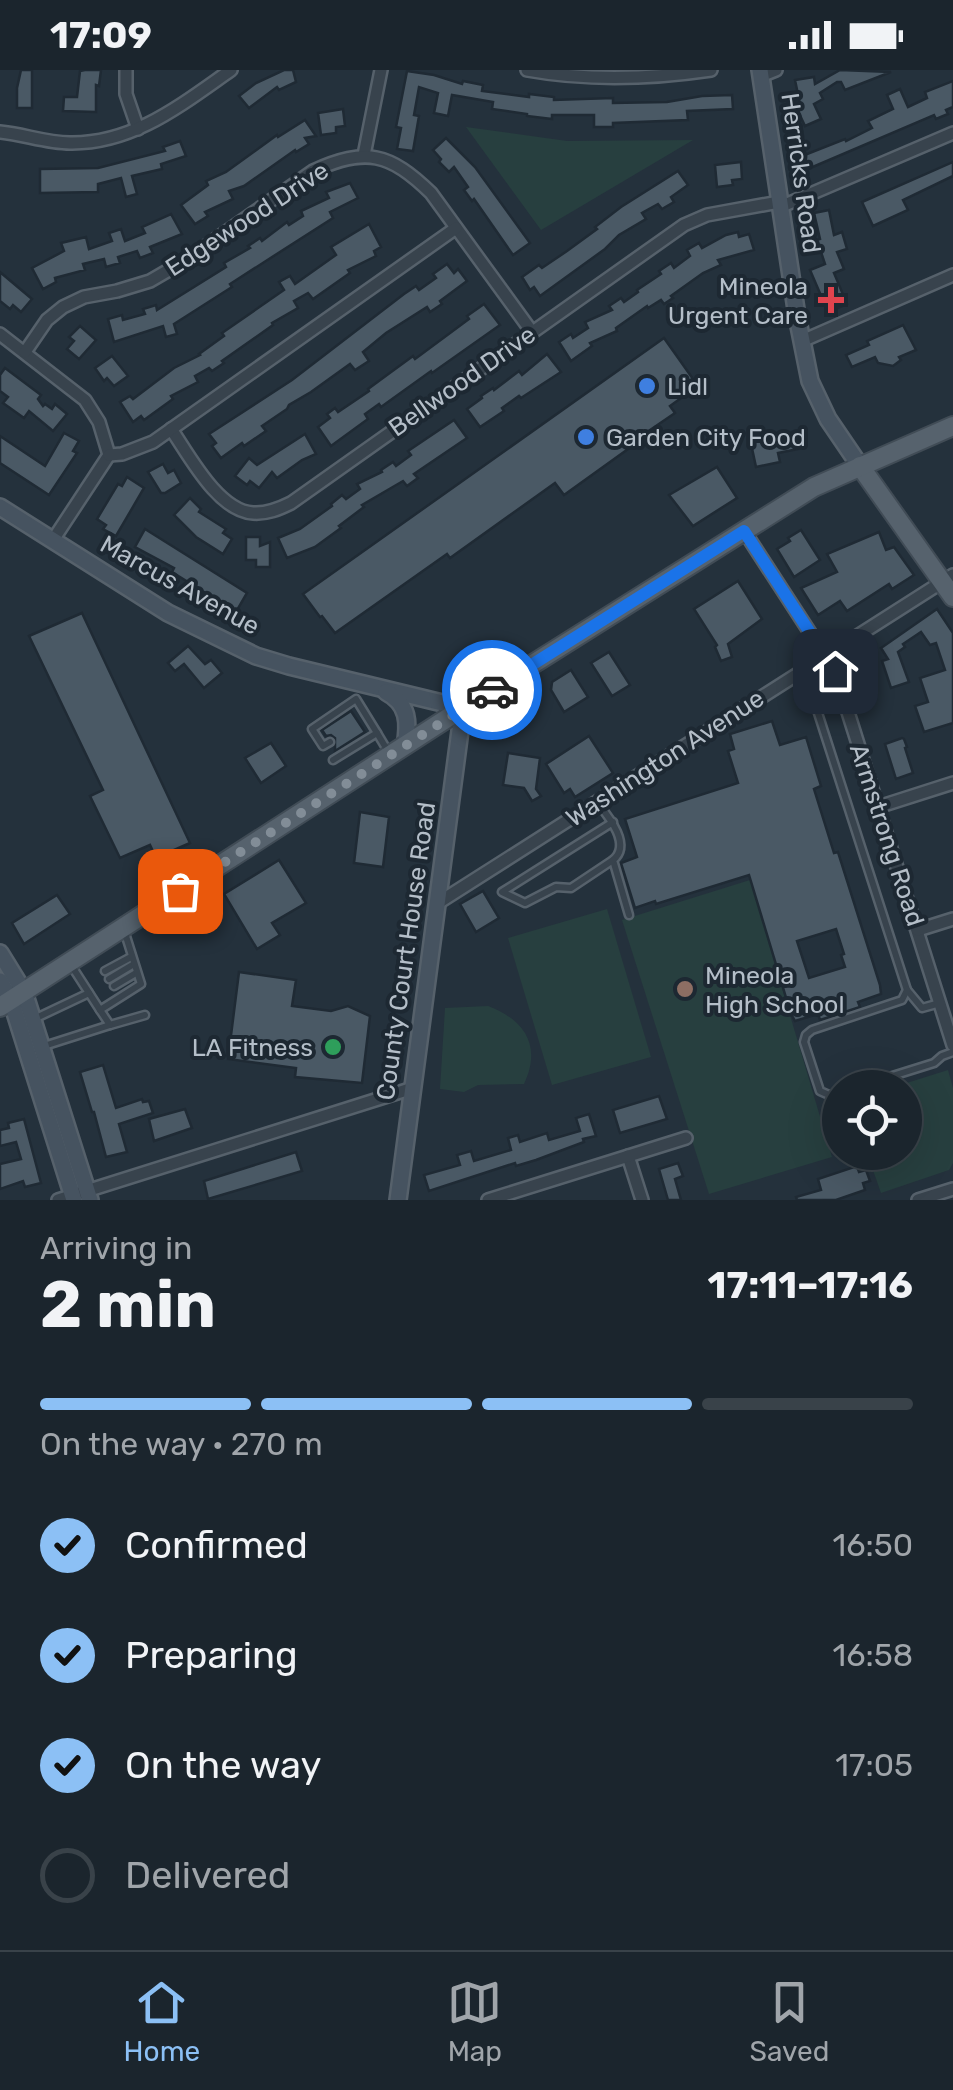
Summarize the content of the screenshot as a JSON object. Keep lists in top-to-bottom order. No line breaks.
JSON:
{"streets":{"main road":["Herricks Road","Marcus Avenue","County Court House Road"],"street":["Edgewood Drive","Bellwood Drive","Washington Avenue","Armstrong Road"]},"crossings":[["Herricks Road","Bellwood Drive"],["Herricks Road","Washington Avenue"],["Marcus Avenue","County Court House Road"],["Washington Avenue","Armstrong Road"],["Washington Avenue","County Court House Road"]],"places":{"health":["Mineola Urgent Care"],"other":["Lidl","Garden City Food","Mineola High School","LA Fitness"]},"page":{"status":"17:09","heading":["2 min","Arriving in","17:11–17:16"],"bar":"On the way · 270 m","list":[["Confirmed","16:50"],["Preparing","16:58"],["On the way","17:05"],"Delivered"],"tabs":["Home","Map","Saved"]}}
